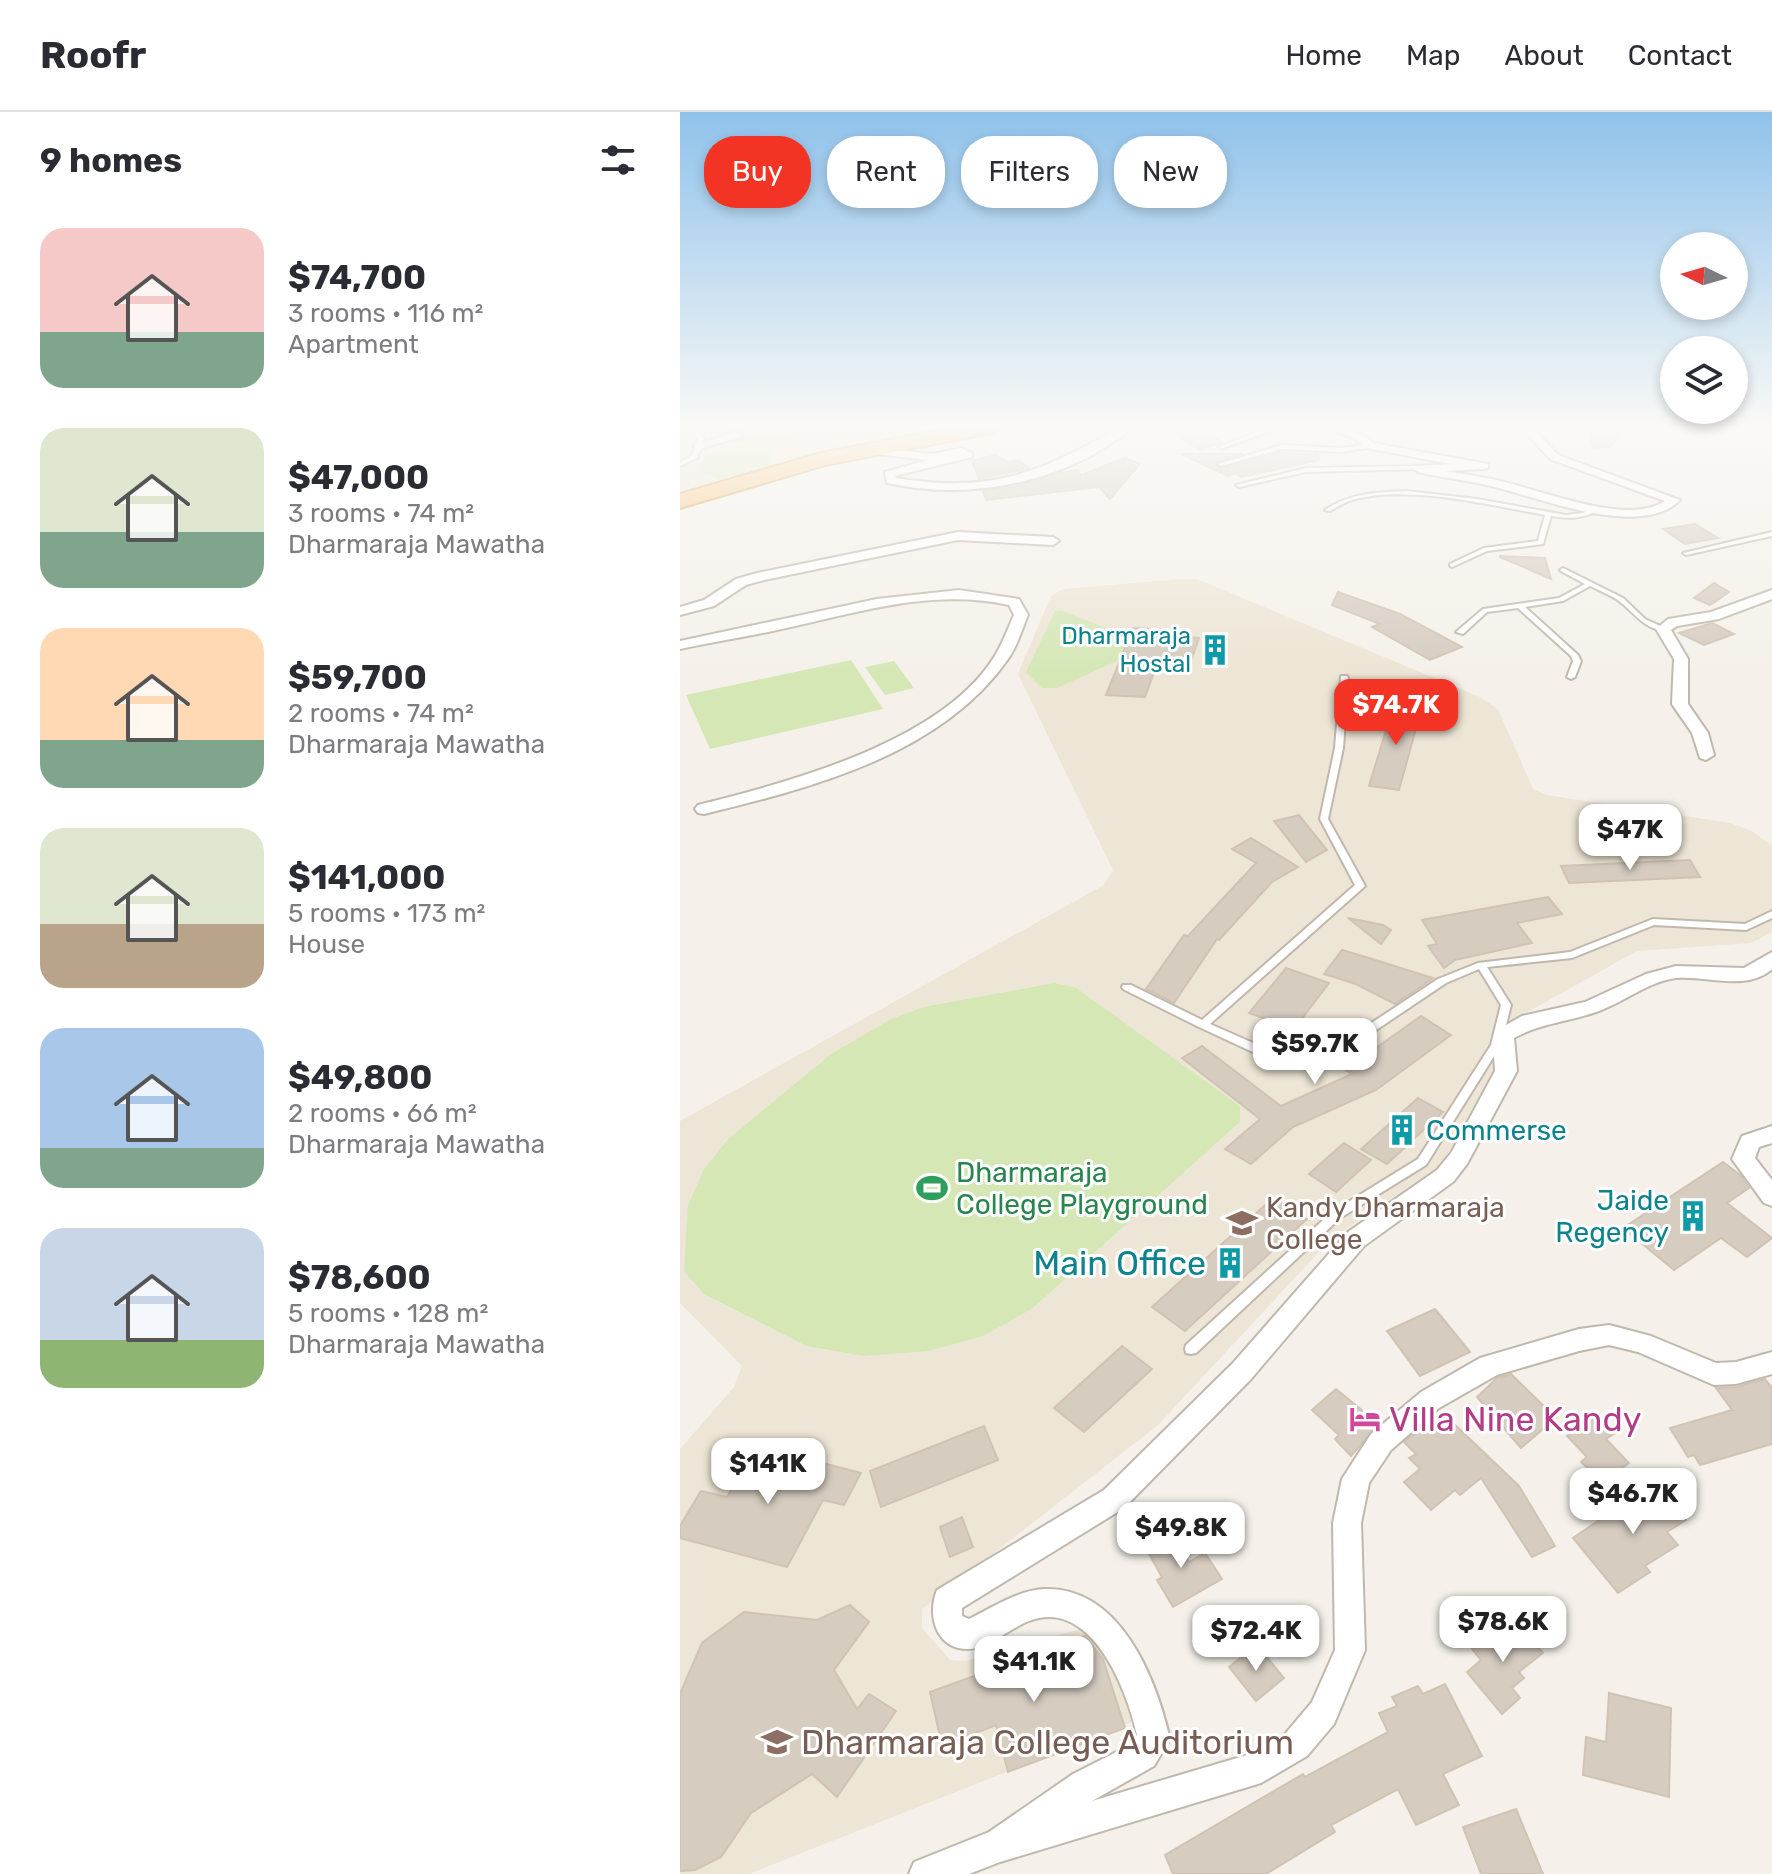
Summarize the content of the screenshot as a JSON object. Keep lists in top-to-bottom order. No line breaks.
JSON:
{"places":{"building":["Dharmaraja Hostal","Commerse","Jaide Regency","Main Office"],"sports":["Dharmaraja College Playground"],"school or university":["Kandy Dharmaraja College","Dharmaraja College Auditorium"],"hotel":["Villa Nine Kandy"]},"north":"left","page":{"header":"Roofr","nav":["Home","Map","About","Contact"],"heading":"9 homes","chip":["Buy","Rent","Filters","New"],"list":[{"name":"$74,700","note":"3 rooms · 116 m² · Apartment"},{"name":"$47,000","note":"3 rooms · 74 m² · Dharmaraja Mawatha"},{"name":"$59,700","note":"2 rooms · 74 m² · Dharmaraja Mawatha"},{"name":"$141,000","note":"5 rooms · 173 m² · House"},{"name":"$49,800","note":"2 rooms · 66 m² · Dharmaraja Mawatha"},{"name":"$78,600","note":"5 rooms · 128 m² · Dharmaraja Mawatha"}],"price":["$74.7K","$47K","$59.7K","$141K","$46.7K","$49.8K","$78.6K","$72.4K","$41.1K"]}}
